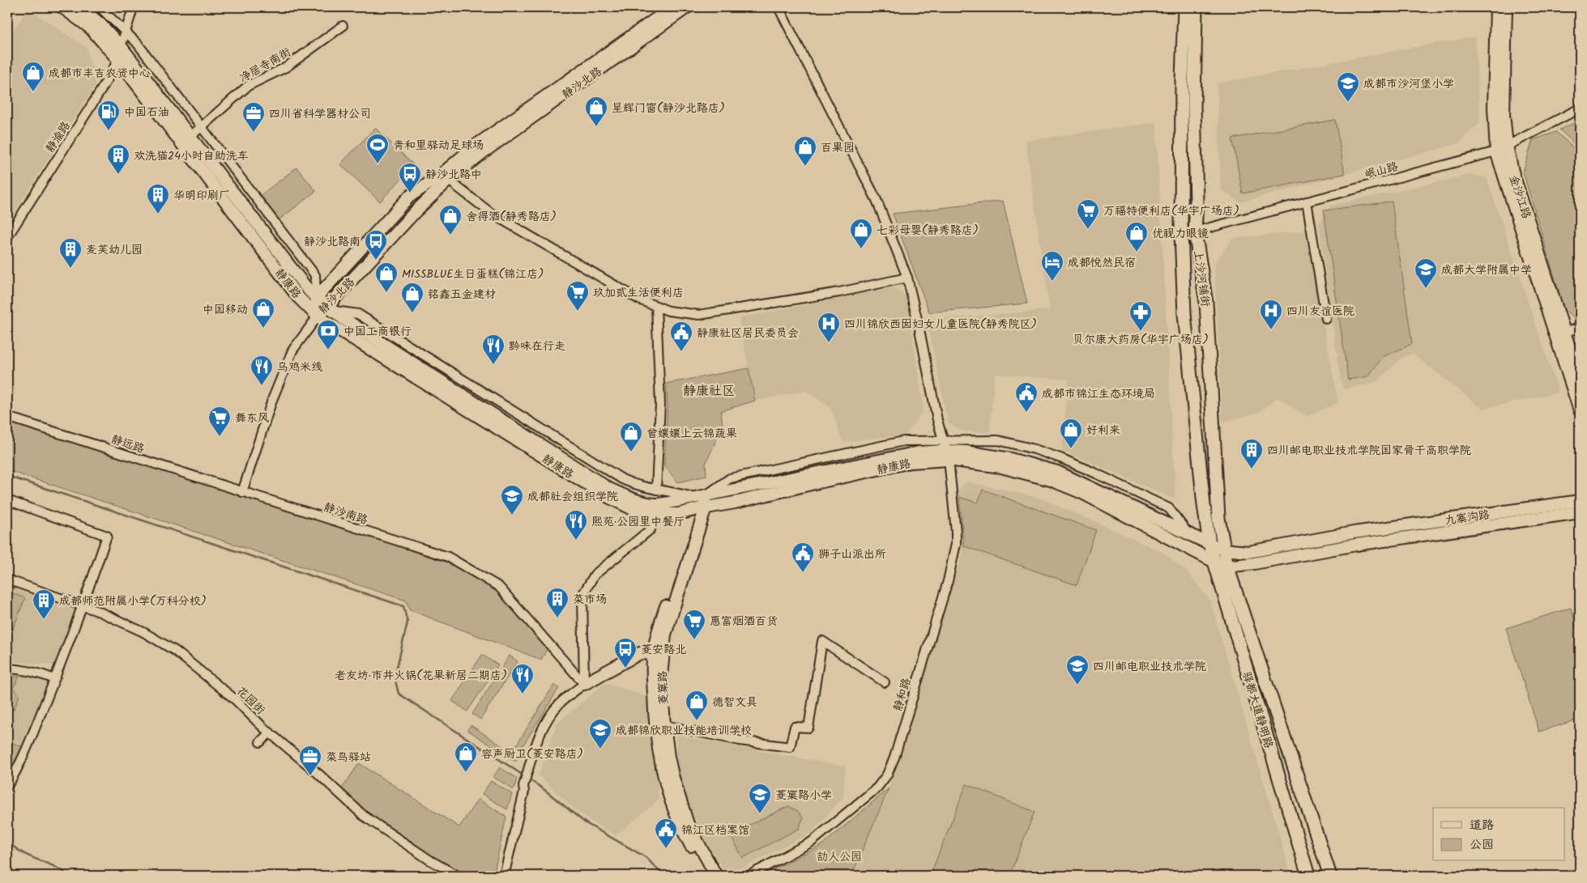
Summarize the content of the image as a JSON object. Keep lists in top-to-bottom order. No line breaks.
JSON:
{"streets":{"main road":["静沙北路","金沙江路","上沙河铺街","静康路","九寨沟路","菱窠路","驿都大道静明路"],"street":["净居寺南街","静渝路","岷山路","静远路","静沙南路","静和路","花园街"]},"crossings":[["净居寺南街","静康路"],["静沙北路","静康路"],["静渝路","静康路"],["岷山路","金沙江路"],["岷山路","上沙河铺街"],["上沙河铺街","静康路"],["上沙河铺街","九寨沟路"],["上沙河铺街","驿都大道静明路"],["静康路","九寨沟路"],["静康路","菱窠路"],["静康路","静和路"],["静康路","驿都大道静明路"],["静远路","静沙南路"],["九寨沟路","驿都大道静明路"]],"districts":["静康社区"],"parks":["劼人公园"],"places":{"shop":["成都市丰吉农资中心","星辉门窗(静沙北路店)","百果园","舍得酒(静秀路店)","七彩母婴(静秀路店)","优视力眼镜","MISSBLUE生日蛋糕(锦江店)","铭鑫五金建材","中国移动","好利来","曾孃孃上云锦蔬果","德智文具","容声厨卫(菱安路店)"],"school or university":["成都市沙河堡小学","成都大学附属中学","成都社会组织学院","四川邮电职业技术学院","成都锦欣职业技能培训学校","菱窠路小学"],"fuel station":["中国石油"],"office":["四川省科学器材公司","菜鸟驿站"],"sports":["青和里驿动足球场"],"building":["欢洗猫24小时自助洗车","华明印刷厂","麦芙幼儿园","四川邮电职业技术学院国家骨干高职学院","菜市场","成都师范附属小学(万科分校)"],"bus stop":["静沙北路中","静沙北路南","菱安路北"],"supermarket":["万福特便利店(华宇广场店)","玖加贰生活便利店","舞东风","惠富烟酒百货"],"hotel":["成都悦然民宿"],"hospital":["四川友谊医院","四川锦欣西囡妇女儿童医院(静秀院区)"],"pharmacy":["贝尔康大药房(华宇广场店)"],"bank":["中国工商银行"],"public building":["静康社区居民委员会","成都市锦江生态环境局","狮子山派出所","锦江区档案馆"],"restaurant":["黔味在行走","乌鸡米线","熙苑·公园里中餐厅","老友坊·市井火锅(花果新居二期店)"]},"legend":["道路","公园"]}
